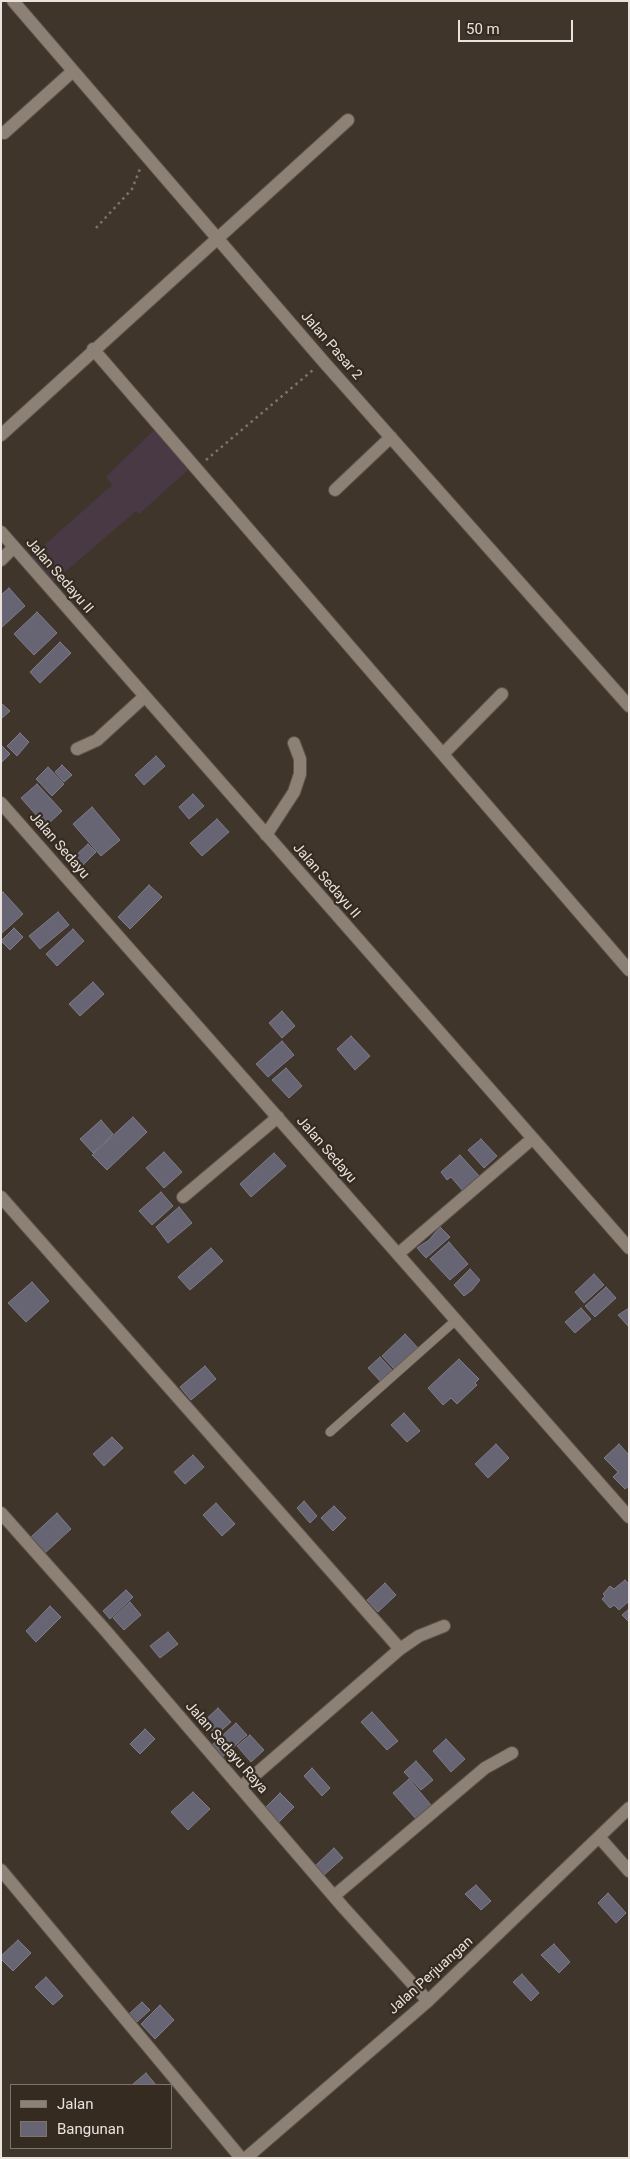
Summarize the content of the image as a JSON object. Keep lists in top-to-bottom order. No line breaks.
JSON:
{"streets":{"street":["Jalan Pasar 2","Jalan Sedayu II","Jalan Sedayu","Jalan Sedayu Raya","Jalan Perjuangan"]},"crossings":[["Jalan Sedayu Raya","Jalan Perjuangan"]],"legend":["Jalan","Bangunan"],"scale_bar":"50 m"}
